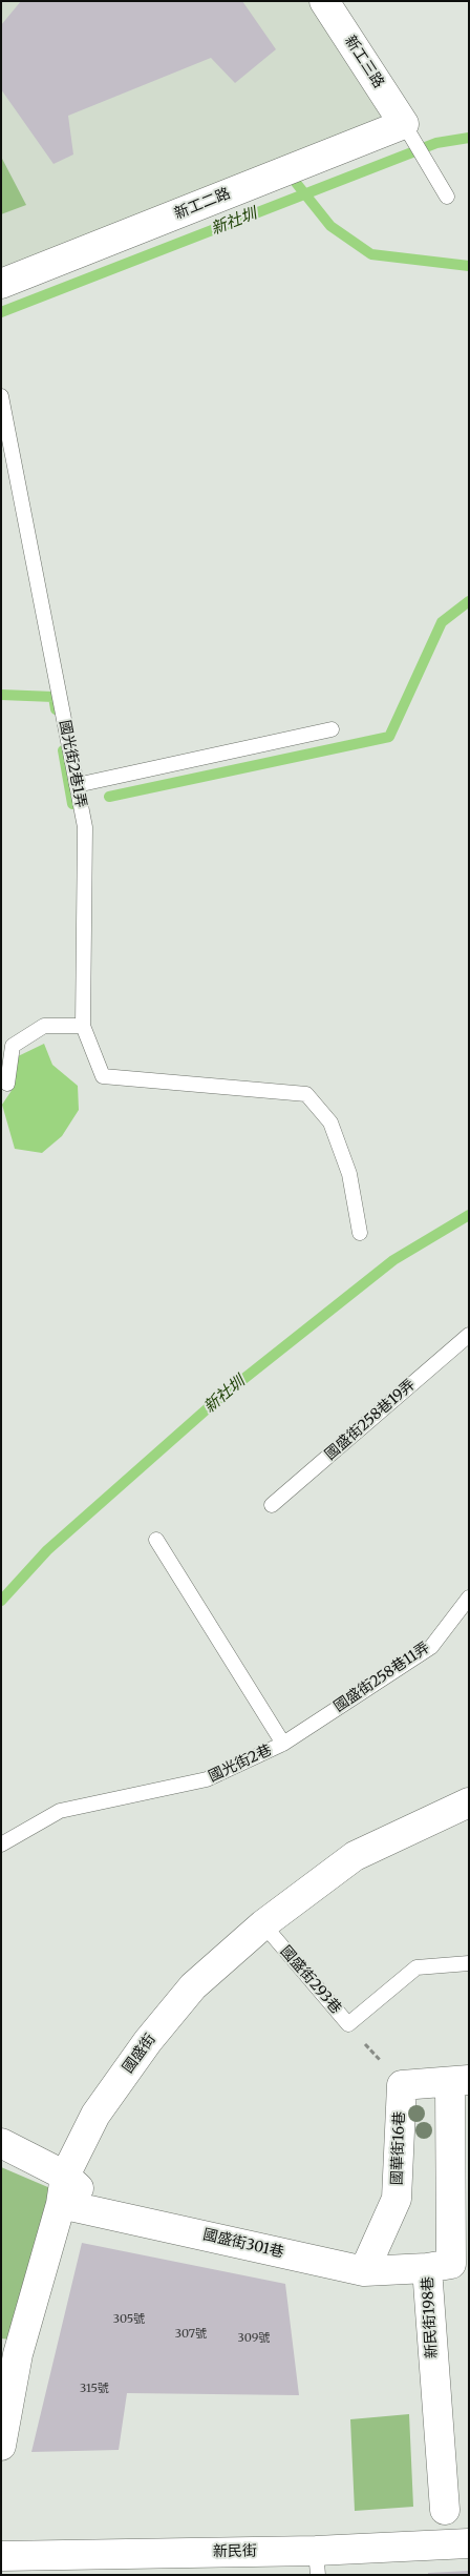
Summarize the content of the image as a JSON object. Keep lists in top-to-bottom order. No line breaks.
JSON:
{"streets":{"street":["新工三路","新工二路","國盛街","國華街16巷","國盛街301巷","新民街198巷","新民街"],"lane":["國光街2巷1弄","國盛街258巷19弄","國盛街258巷11弄","國光街2巷","國盛街293巷"]},"crossings":[["新工三路","新工二路"],["國盛街258巷11弄","國光街2巷"],["國盛街293巷","國盛街"],["國盛街","國盛街301巷"],["國華街16巷","國盛街301巷"],["國盛街301巷","新民街198巷"]],"water":["新社圳"],"house_numbers":["305號","307號","309號","315號"]}
